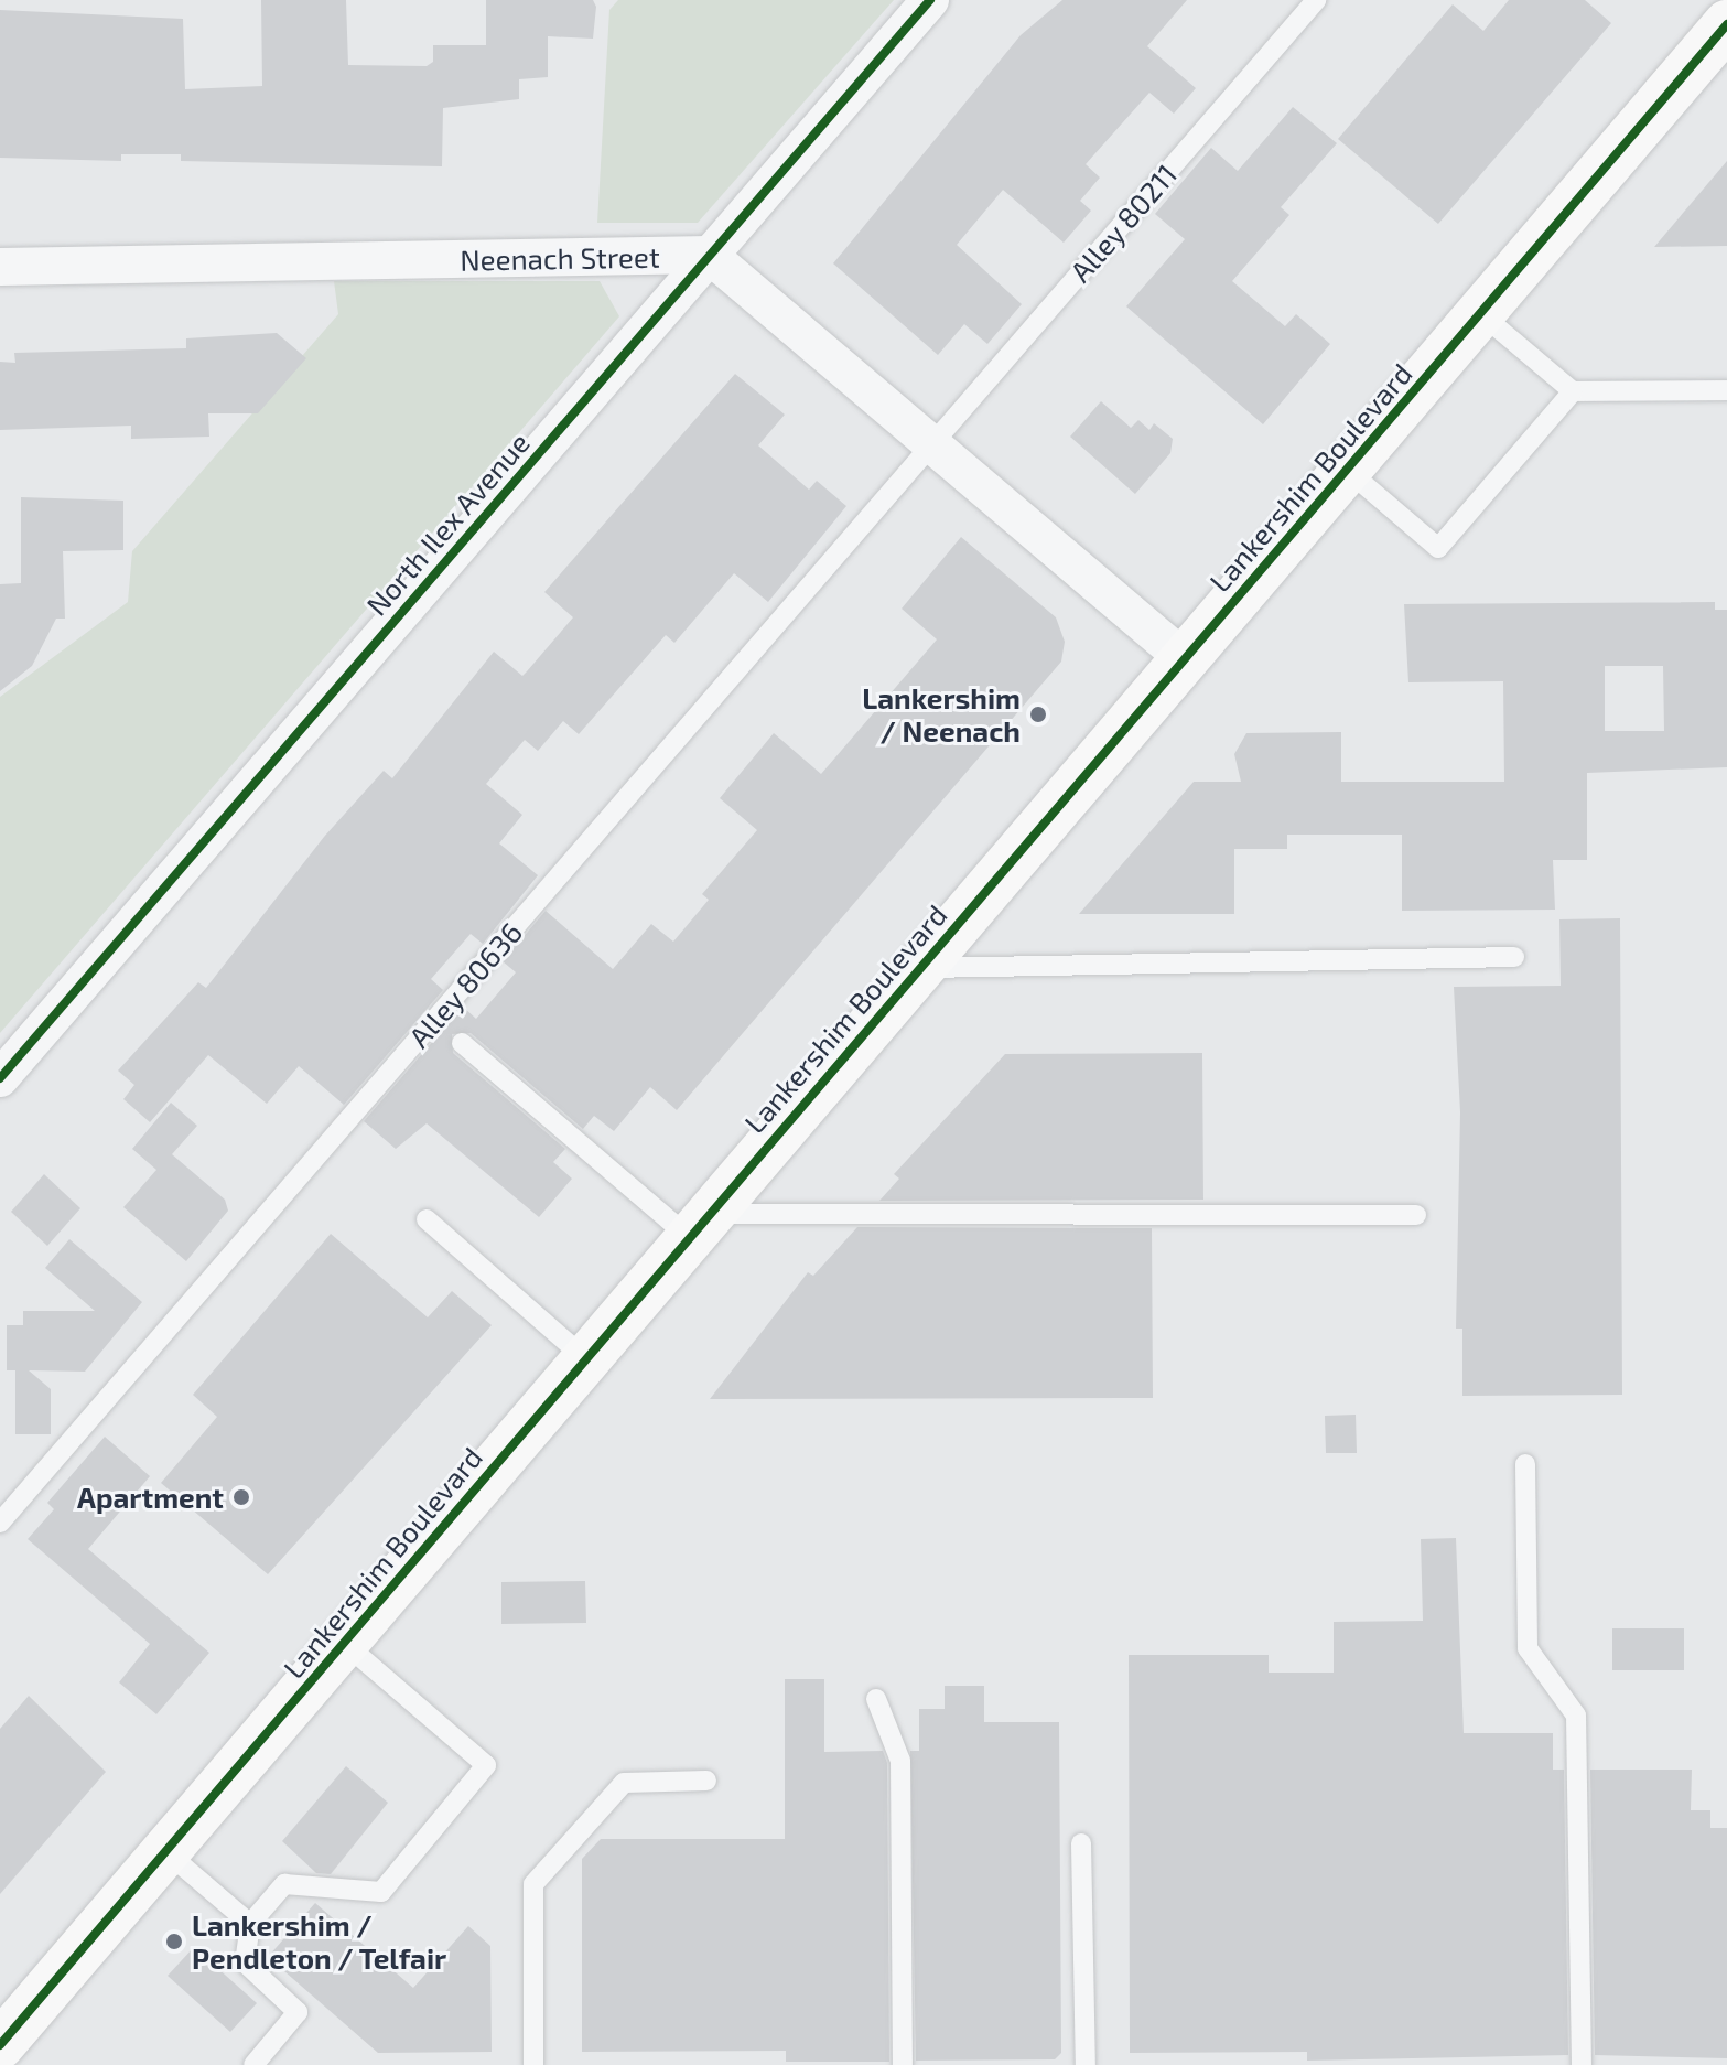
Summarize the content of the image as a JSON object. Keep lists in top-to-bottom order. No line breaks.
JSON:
{"streets":{"main road":["Lankershim Boulevard"],"street":["Neenach Street","North Ilex Avenue"],"lane":["Alley 80211","Alley 80636"]},"crossings":[["Alley 80211","Alley 80636"],["Neenach Street","North Ilex Avenue"]],"places":["Lankershim / Neenach","Apartment","Lankershim / Pendleton / Telfair"]}
